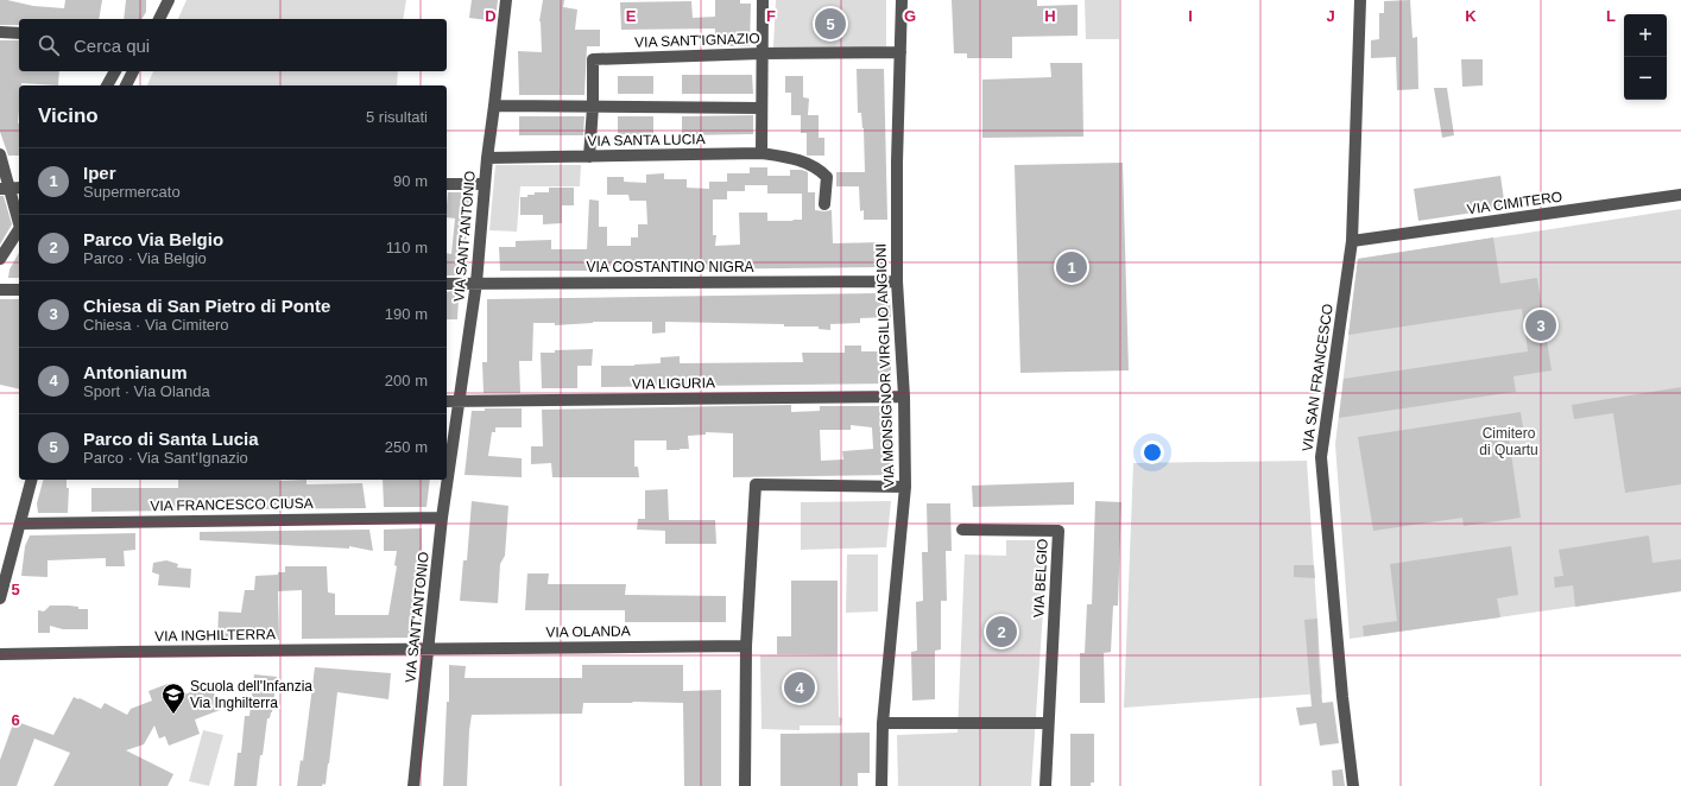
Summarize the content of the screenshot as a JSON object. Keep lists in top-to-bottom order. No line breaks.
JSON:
{"streets":{"street":["VIA SANT'IGNAZIO","VIA SANTA LUCIA","VIA CIMITERO","VIA SANT'ANTONIO","VIA COSTANTINO NIGRA","VIA MONSIGNOR VIRGILIO ANGIONI","VIA SAN FRANCESCO","VIA LIGURIA","VIA FRANCESCO CIUSA","VIA BELGIO","VIA OLANDA","VIA INGHILTERRA"]},"crossings":[["VIA SANT'IGNAZIO","VIA SANTA LUCIA"],["VIA SANT'IGNAZIO","VIA MONSIGNOR VIRGILIO ANGIONI"],["VIA SANTA LUCIA","VIA SANT'ANTONIO"],["VIA CIMITERO","VIA SAN FRANCESCO"],["VIA SANT'ANTONIO","VIA COSTANTINO NIGRA"],["VIA SANT'ANTONIO","VIA LIGURIA"],["VIA SANT'ANTONIO","VIA FRANCESCO CIUSA"],["VIA SANT'ANTONIO","VIA OLANDA"],["VIA SANT'ANTONIO","VIA INGHILTERRA"],["VIA COSTANTINO NIGRA","VIA MONSIGNOR VIRGILIO ANGIONI"],["VIA MONSIGNOR VIRGILIO ANGIONI","VIA LIGURIA"],["VIA OLANDA","VIA INGHILTERRA"]],"parks":["Cimitero di Quartu"],"places":{"school or university":["Scuola dell'Infanzia Via Inghilterra"]},"page":{"pins":["5","1","3","2","4"],"map_buttons":["+","−"],"search":"Cerca qui","heading":["Vicino","5 risultati"],"list":[{"mark":"1","name":"Iper","note":"Supermercato","value":"90 m"},{"mark":"2","name":"Parco Via Belgio","note":"Parco · Via Belgio","value":"110 m"},{"mark":"3","name":"Chiesa di San Pietro di Ponte","note":"Chiesa · Via Cimitero","value":"190 m"},{"mark":"4","name":"Antonianum","note":"Sport · Via Olanda","value":"200 m"},{"mark":"5","name":"Parco di Santa Lucia","note":"Parco · Via Sant'Ignazio","value":"250 m"}]},"grid":{"columns":["D","E","F","G","H","I","J","K","L"],"rows":["5","6"]}}
